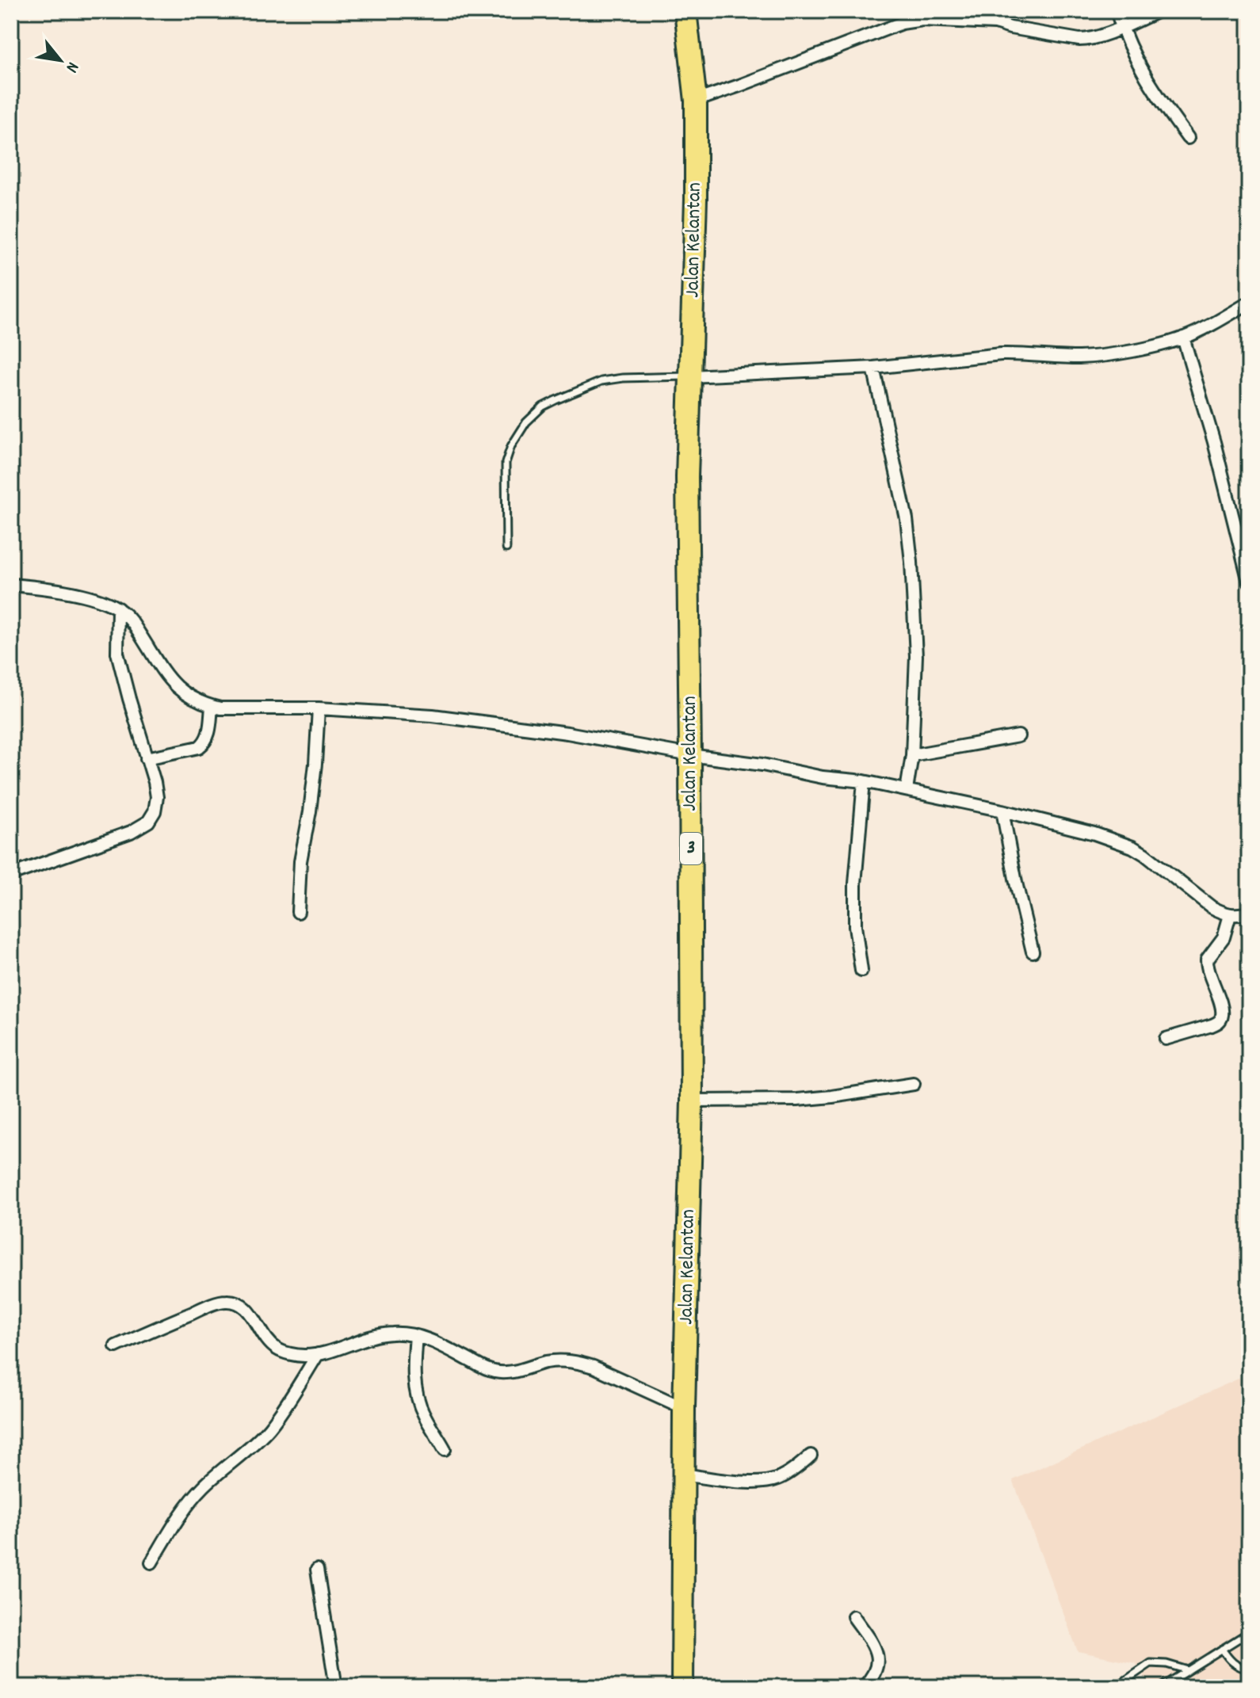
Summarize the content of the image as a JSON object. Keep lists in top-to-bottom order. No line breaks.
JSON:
{"streets":{"highway":["Jalan Kelantan","3"]},"north":"bottom right"}
